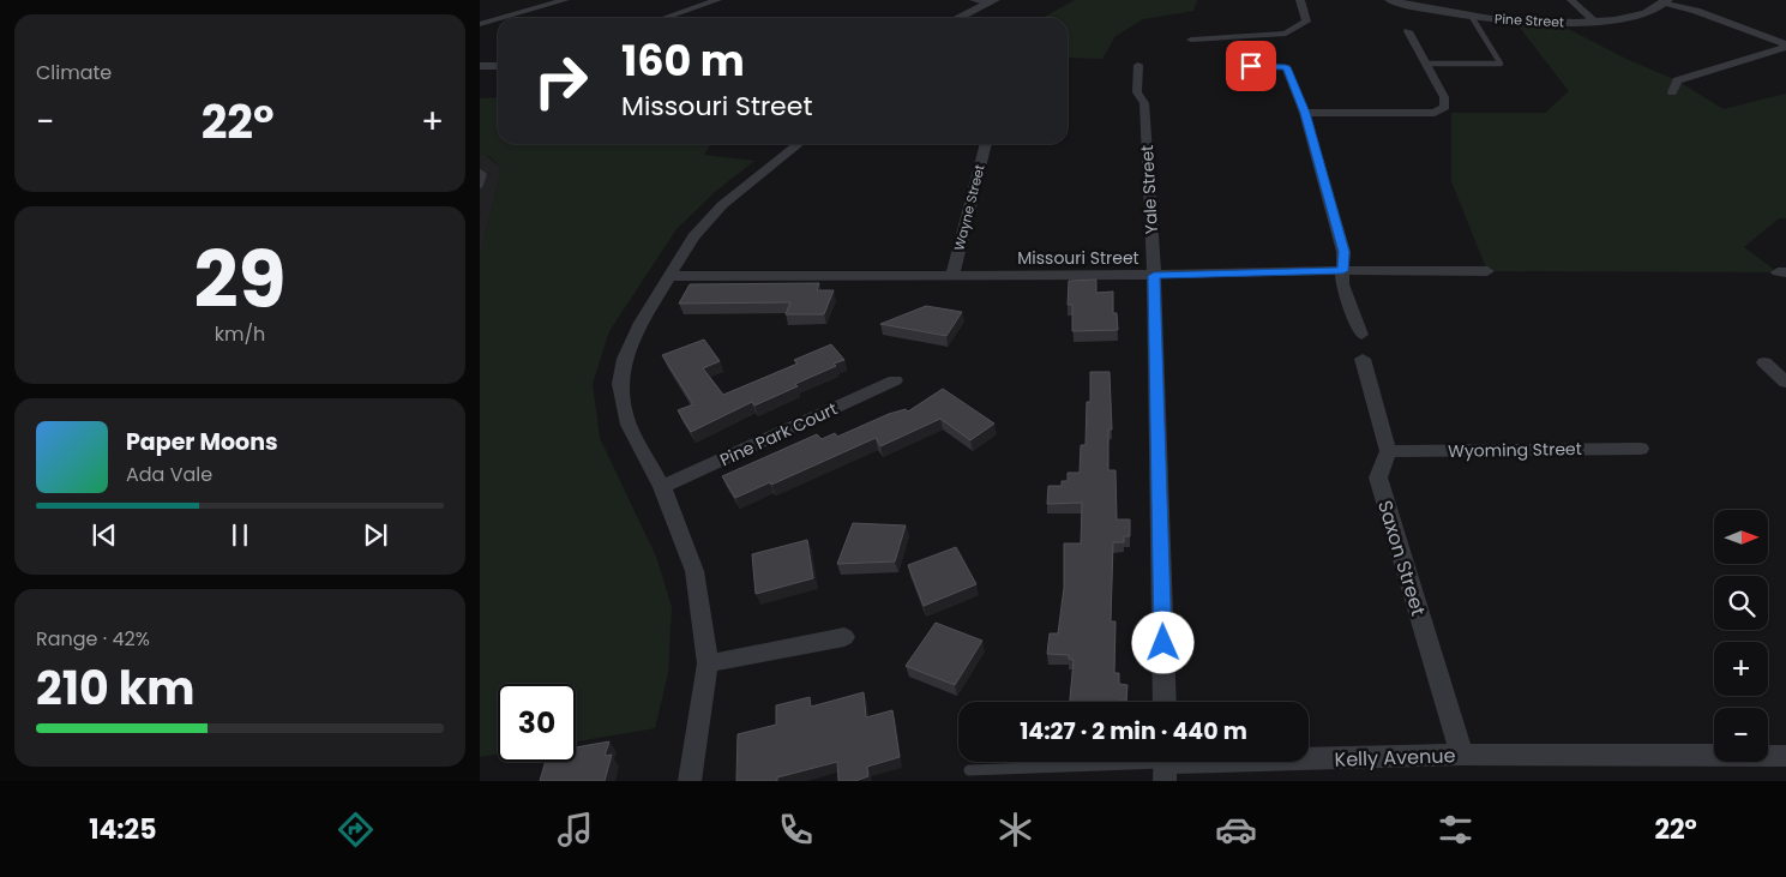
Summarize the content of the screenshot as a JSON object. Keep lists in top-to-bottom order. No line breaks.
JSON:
{"streets":{"street":["Pine Street","Yale Street","Wayne Street","Missouri Street","Pine Park Court","Wyoming Street","Saxon Street","Kelly Avenue"]},"crossings":[["Yale Street","Missouri Street"],["Wayne Street","Missouri Street"],["Wyoming Street","Saxon Street"],["Saxon Street","Kelly Avenue"]],"north":"right","page":{"tile":["Climate",["29","km/h"],["Range · 42%","210 km"]],"turn":["160 m","Missouri Street"],"heat":["−","22°","+"],"song":["Paper Moons","Ada Vale"],"map_buttons":["+","−"],"limit":"30","trip":"14:27 · 2 min · 440 m","tabs":["14:25","22°"]}}
